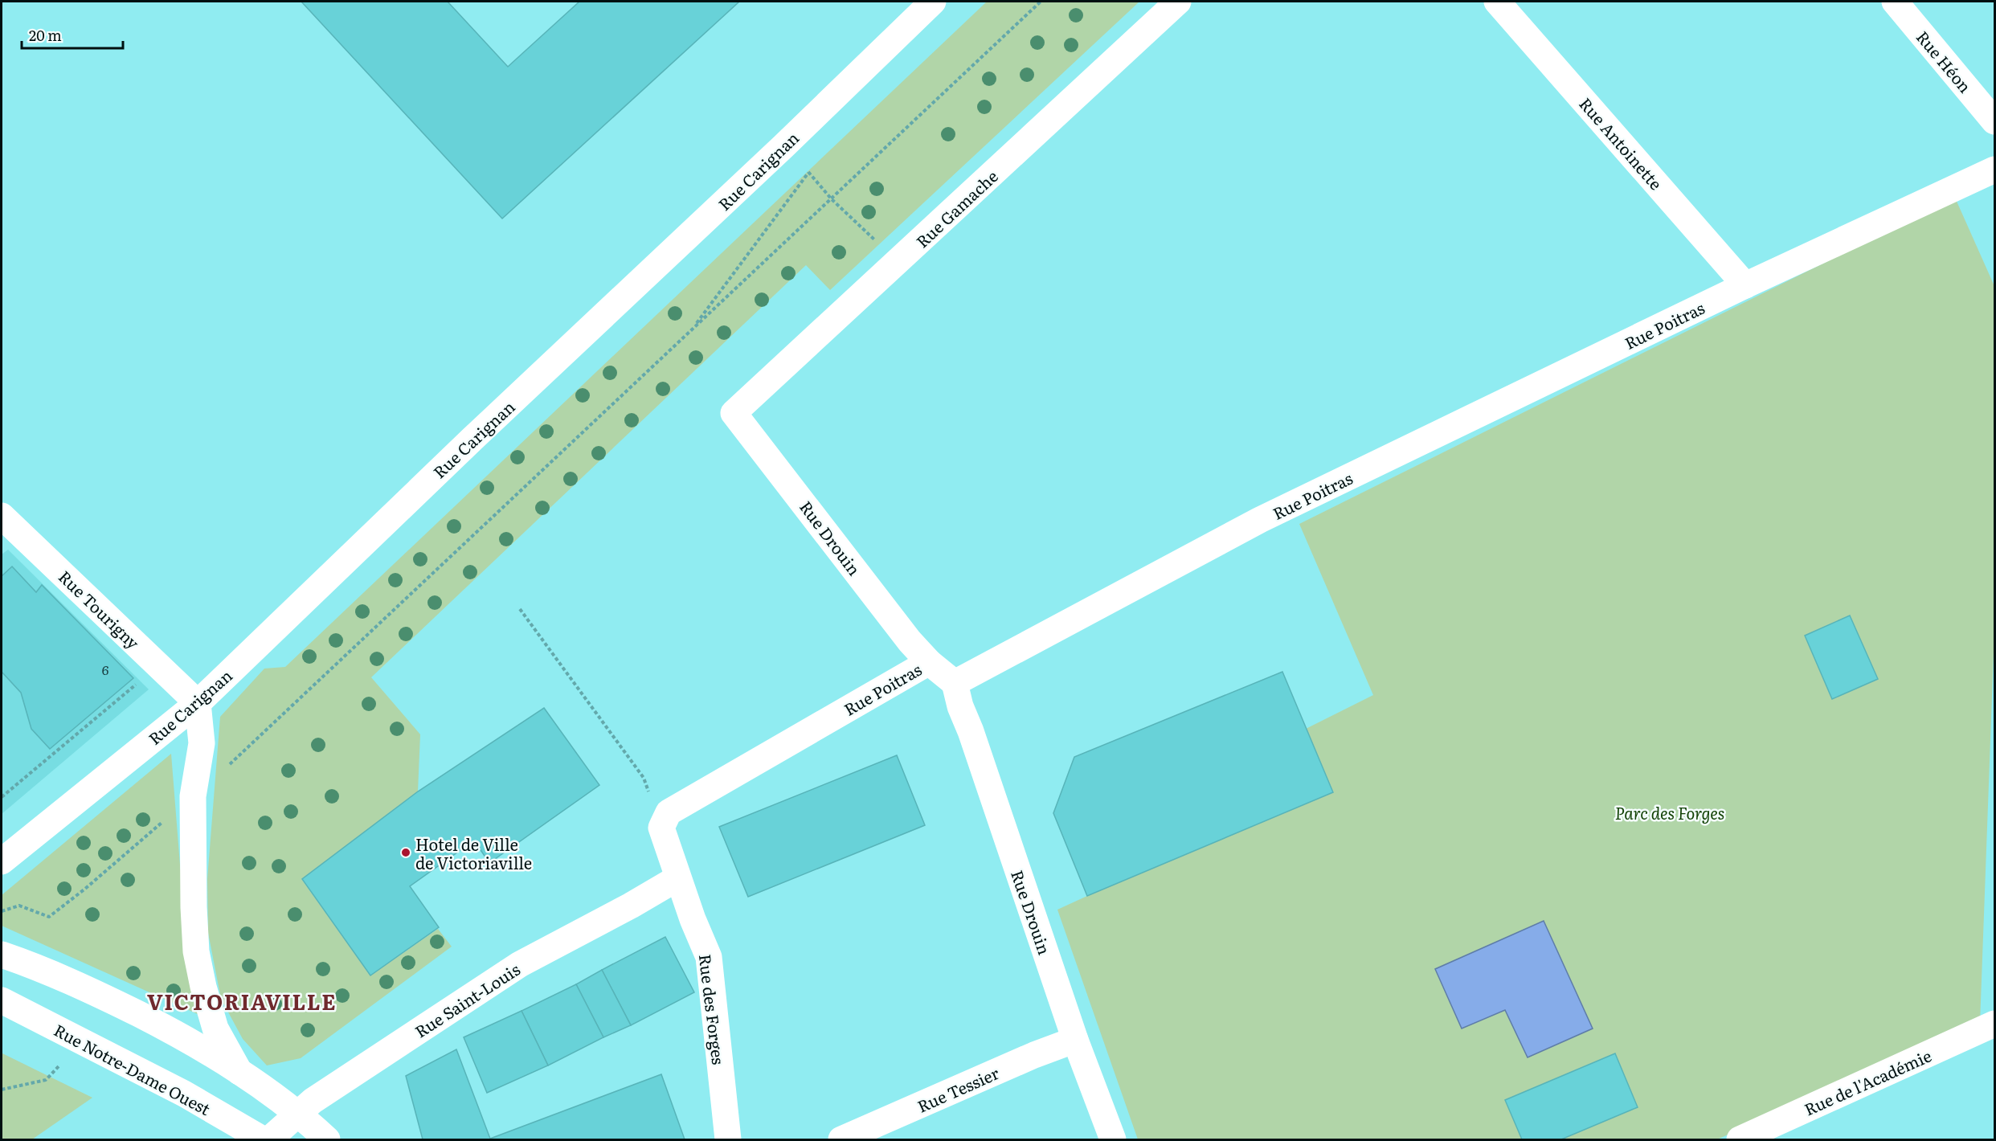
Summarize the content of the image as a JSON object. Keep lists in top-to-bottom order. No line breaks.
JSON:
{"streets":{"street":["Rue Héon","Rue Antoinette","Rue Carignan","Rue Gamache","Rue Poitras","Rue Drouin","Rue Tourigny","Rue Saint-Louis","Rue des Forges","Rue Notre-Dame Ouest","Rue de l'Académie","Rue Tessier"]},"crossings":[["Rue Antoinette","Rue Poitras"],["Rue Carignan","Rue Tourigny"],["Rue Gamache","Rue Drouin"],["Rue Poitras","Rue Drouin"],["Rue Poitras","Rue des Forges"],["Rue Drouin","Rue Tessier"],["Rue Saint-Louis","Rue des Forges"]],"districts":["VICTORIAVILLE"],"parks":["Parc des Forges"],"places":["Hotel de Ville de Victoriaville"],"house_numbers":["6"],"scale_bar":"20 m"}
